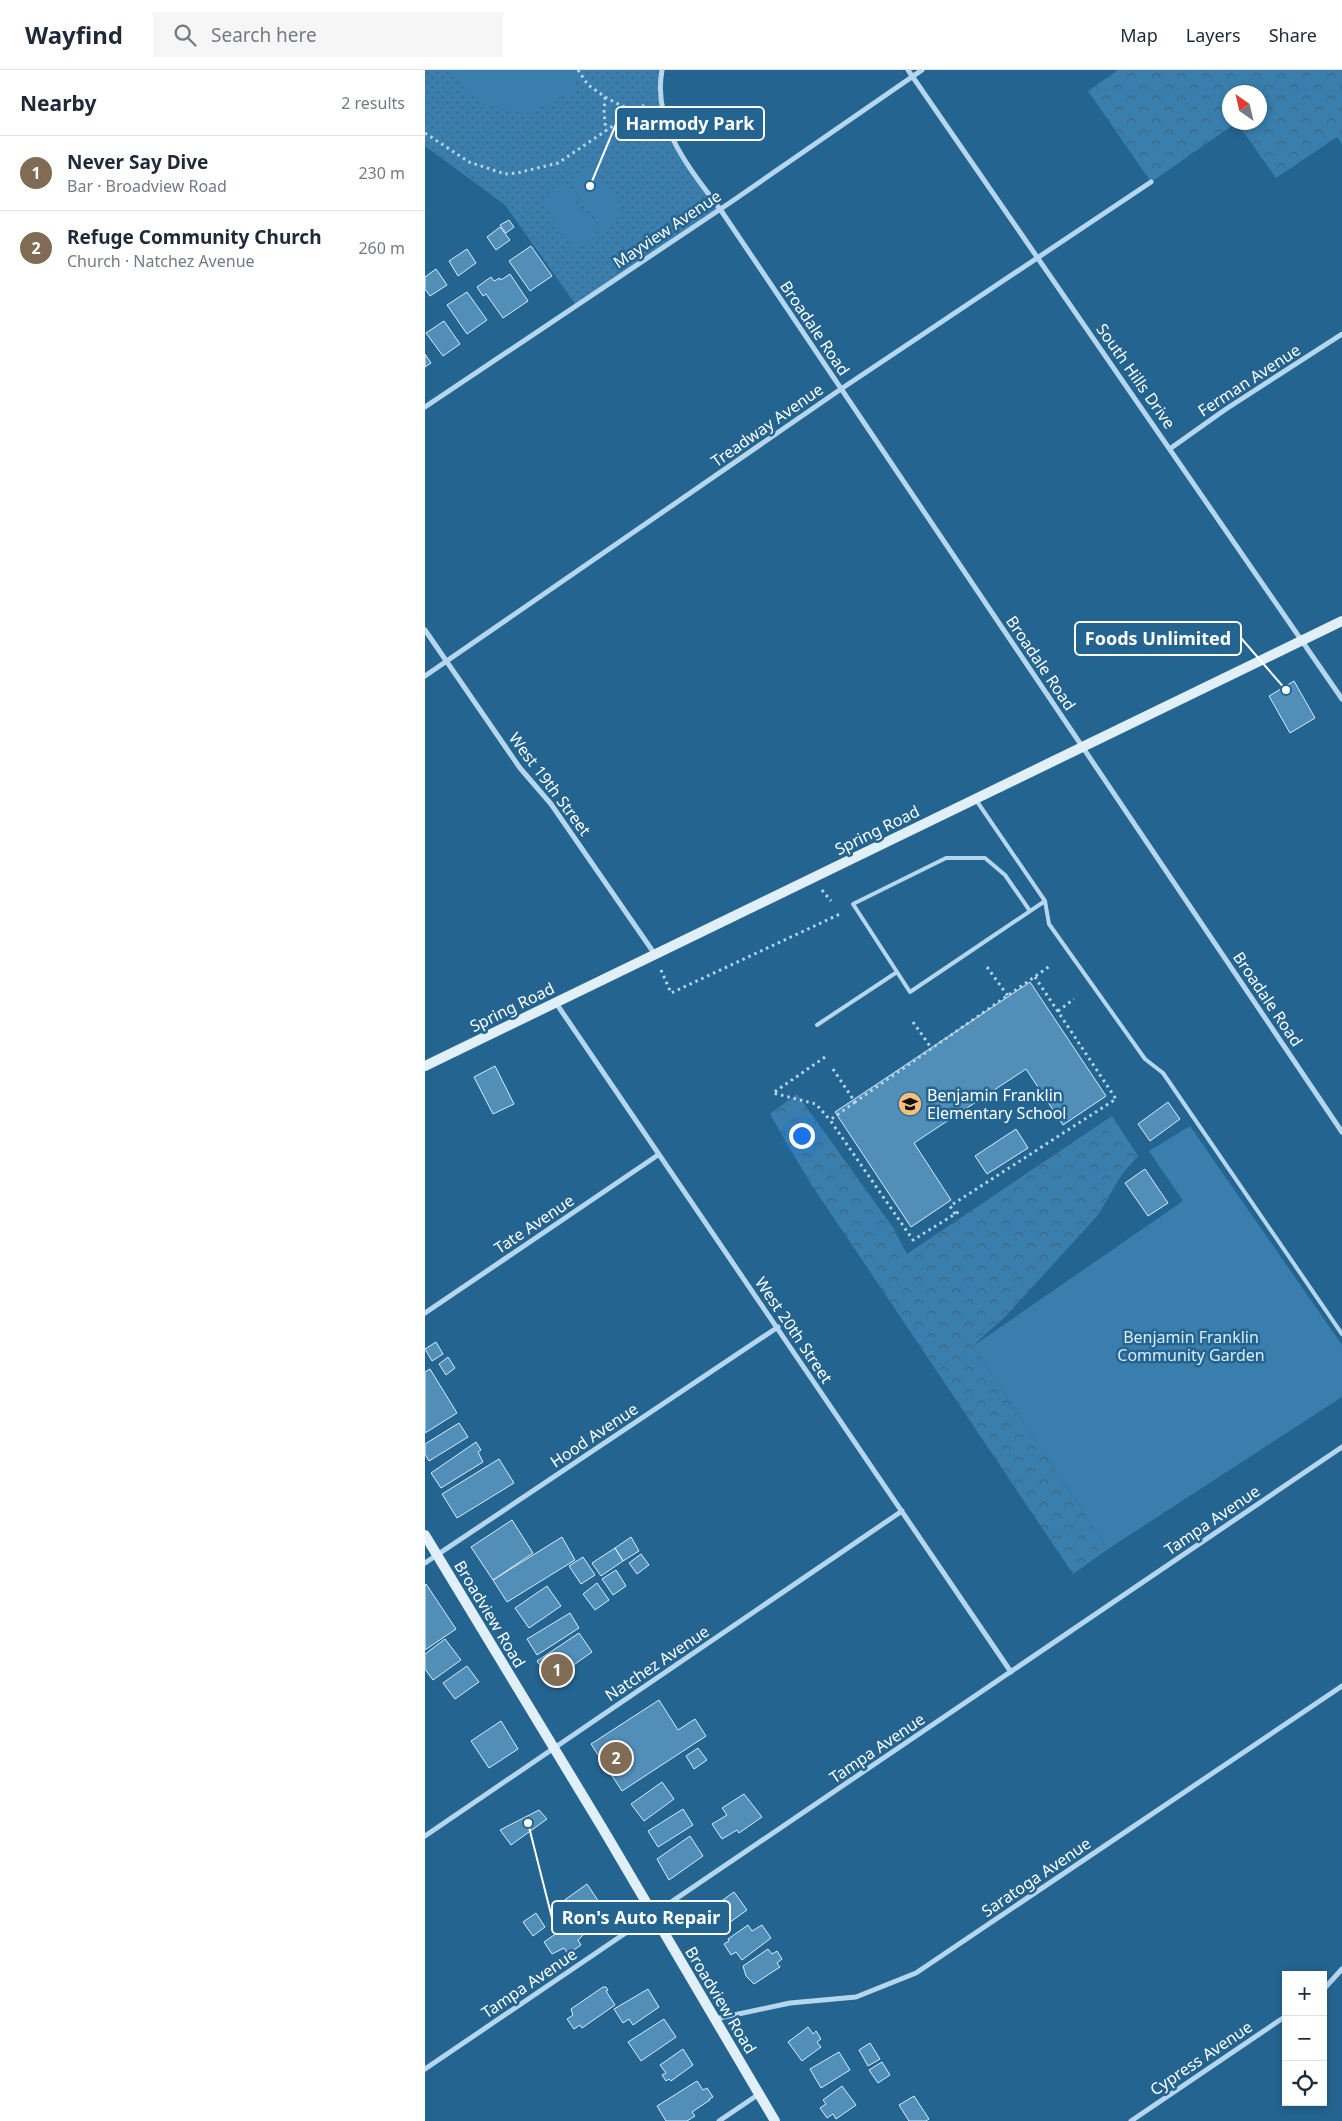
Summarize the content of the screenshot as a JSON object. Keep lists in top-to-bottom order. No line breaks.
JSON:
{"streets":{"street":["Mayview Avenue","Broadale Road","South Hills Drive","Ferman Avenue","Treadway Avenue","West 19th Street","Spring Road","Tate Avenue","West 20th Street","Hood Avenue","Tampa Avenue","Broadview Road","Natchez Avenue","Saratoga Avenue","Cypress Avenue"]},"crossings":[["Mayview Avenue","Broadale Road"],["Mayview Avenue","South Hills Drive"],["Broadale Road","Treadway Avenue"],["Broadale Road","Spring Road"],["South Hills Drive","Ferman Avenue"],["South Hills Drive","Treadway Avenue"],["South Hills Drive","Spring Road"],["Treadway Avenue","West 19th Street"],["West 19th Street","Spring Road"],["Spring Road","West 20th Street"],["Tate Avenue","West 20th Street"],["West 20th Street","Hood Avenue"],["West 20th Street","Tampa Avenue"],["West 20th Street","Natchez Avenue"],["Hood Avenue","Broadview Road"],["Tampa Avenue","Broadview Road"],["Broadview Road","Natchez Avenue"],["Broadview Road","Saratoga Avenue"]],"parks":["Benjamin Franklin Community Garden"],"places":{"other":["Harmody Park","Foods Unlimited","Ron's Auto Repair"],"school or university":["Benjamin Franklin Elementary School"]},"north":"top left","page":{"header":"Wayfind","search":"Search here","nav":["Map","Layers","Share"],"heading":["Nearby","2 results"],"list":[{"mark":"1","name":"Never Say Dive","note":"Bar · Broadview Road","value":"230 m"},{"mark":"2","name":"Refuge Community Church","note":"Church · Natchez Avenue","value":"260 m"}],"pins":["1","2"],"map_buttons":["+","−"]}}
